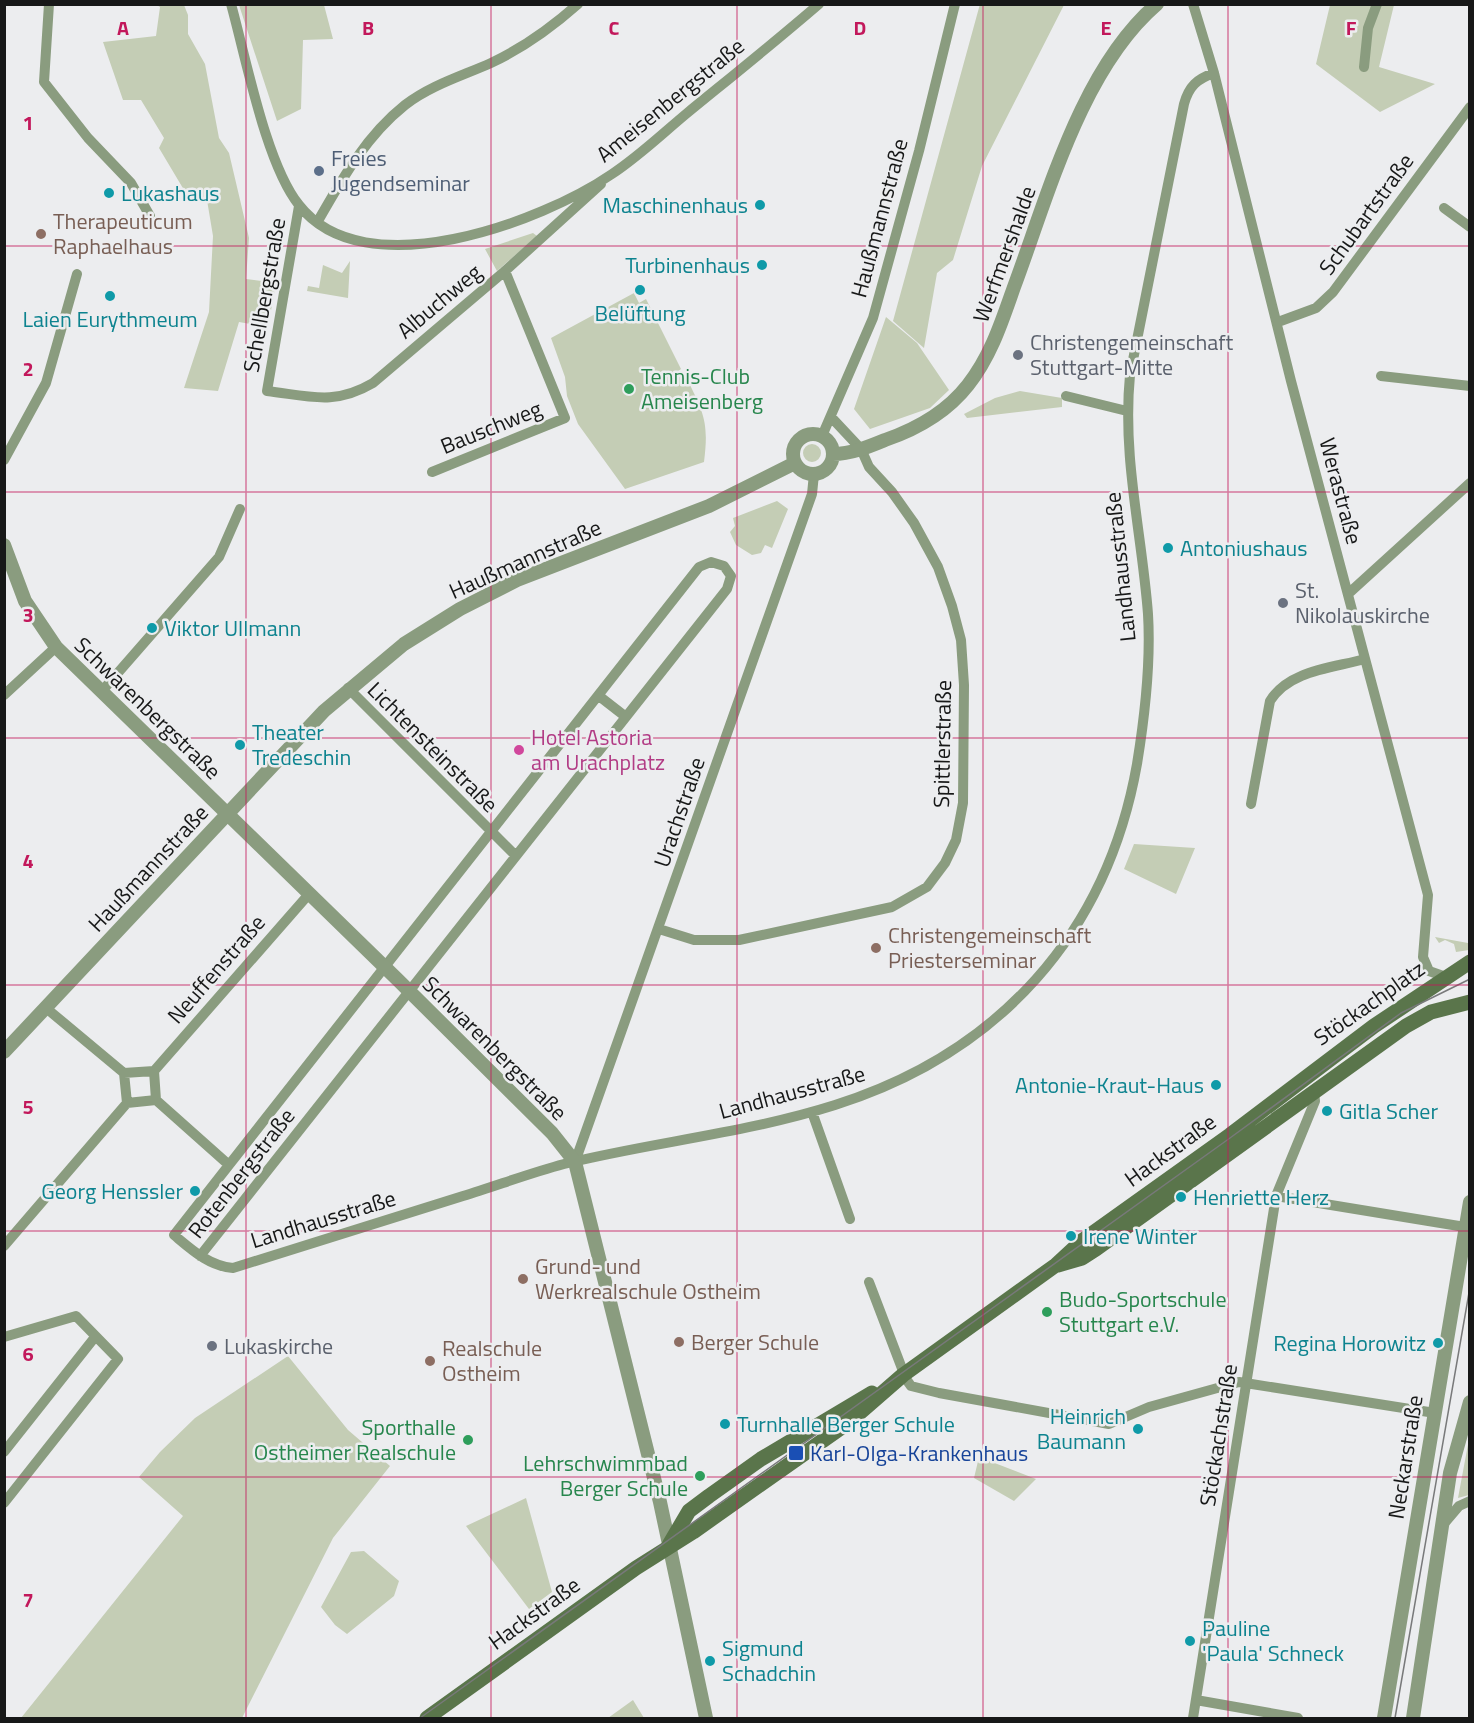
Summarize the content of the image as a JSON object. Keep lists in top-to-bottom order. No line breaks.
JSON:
{"streets":{"main road":["Stöckachplatz","Hackstraße"],"street":["Ameisenbergstraße","Schubartstraße","Haußmannstraße","Werfmershalde","Schellbergstraße","Albuchweg","Bauschweg","Werastraße","Landhausstraße","Schwarenbergstraße","Spittlerstraße","Lichtensteinstraße","Urachstraße","Neuffenstraße","Rotenbergstraße","Stöckachstraße","Neckarstraße"]},"crossings":[["Ameisenbergstraße","Schellbergstraße"],["Ameisenbergstraße","Albuchweg"],["Schubartstraße","Werastraße"],["Haußmannstraße","Werfmershalde"],["Haußmannstraße","Schwarenbergstraße"],["Haußmannstraße","Spittlerstraße"],["Haußmannstraße","Lichtensteinstraße"],["Haußmannstraße","Urachstraße"],["Werfmershalde","Spittlerstraße"],["Werfmershalde","Urachstraße"],["Schellbergstraße","Albuchweg"],["Albuchweg","Bauschweg"],["Werastraße","Landhausstraße"],["Werastraße","Stöckachplatz"],["Landhausstraße","Schwarenbergstraße"],["Landhausstraße","Urachstraße"],["Landhausstraße","Rotenbergstraße"],["Schwarenbergstraße","Urachstraße"],["Schwarenbergstraße","Neuffenstraße"],["Schwarenbergstraße","Hackstraße"],["Schwarenbergstraße","Rotenbergstraße"],["Spittlerstraße","Urachstraße"],["Lichtensteinstraße","Rotenbergstraße"],["Stöckachplatz","Hackstraße"],["Hackstraße","Stöckachstraße"]],"places":{"other":["Freies Jugendseminar","Lukashaus","Maschinenhaus","Therapeuticum Raphaelhaus","Turbinenhaus","Belüftung","Laien Eurythmeum","Christengemeinschaft Stuttgart-Mitte","Tennis-Club Ameisenberg","Antoniushaus","St. Nikolauskirche","Viktor Ullmann","Theater Tredeschin","Hotel Astoria am Urachplatz","Christengemeinschaft Priesterseminar","Antonie-Kraut-Haus","Gitla Scher","Georg Henssler","Henriette Herz","Irene Winter","Grund- und Werkrealschule Ostheim","Budo-Sportschule Stuttgart e.V.","Berger Schule","Regina Horowitz","Lukaskirche","Realschule Ostheim","Turnhalle Berger Schule","Heinrich Baumann","Sporthalle Ostheimer Realschule","Lehrschwimmbad Berger Schule","Pauline 'Paula' Schneck","Sigmund Schadchin"],"transit":["Karl-Olga-Krankenhaus"]},"grid":{"columns":["A","B","C","D","E","F"],"rows":["1","2","3","4","5","6","7"]}}
